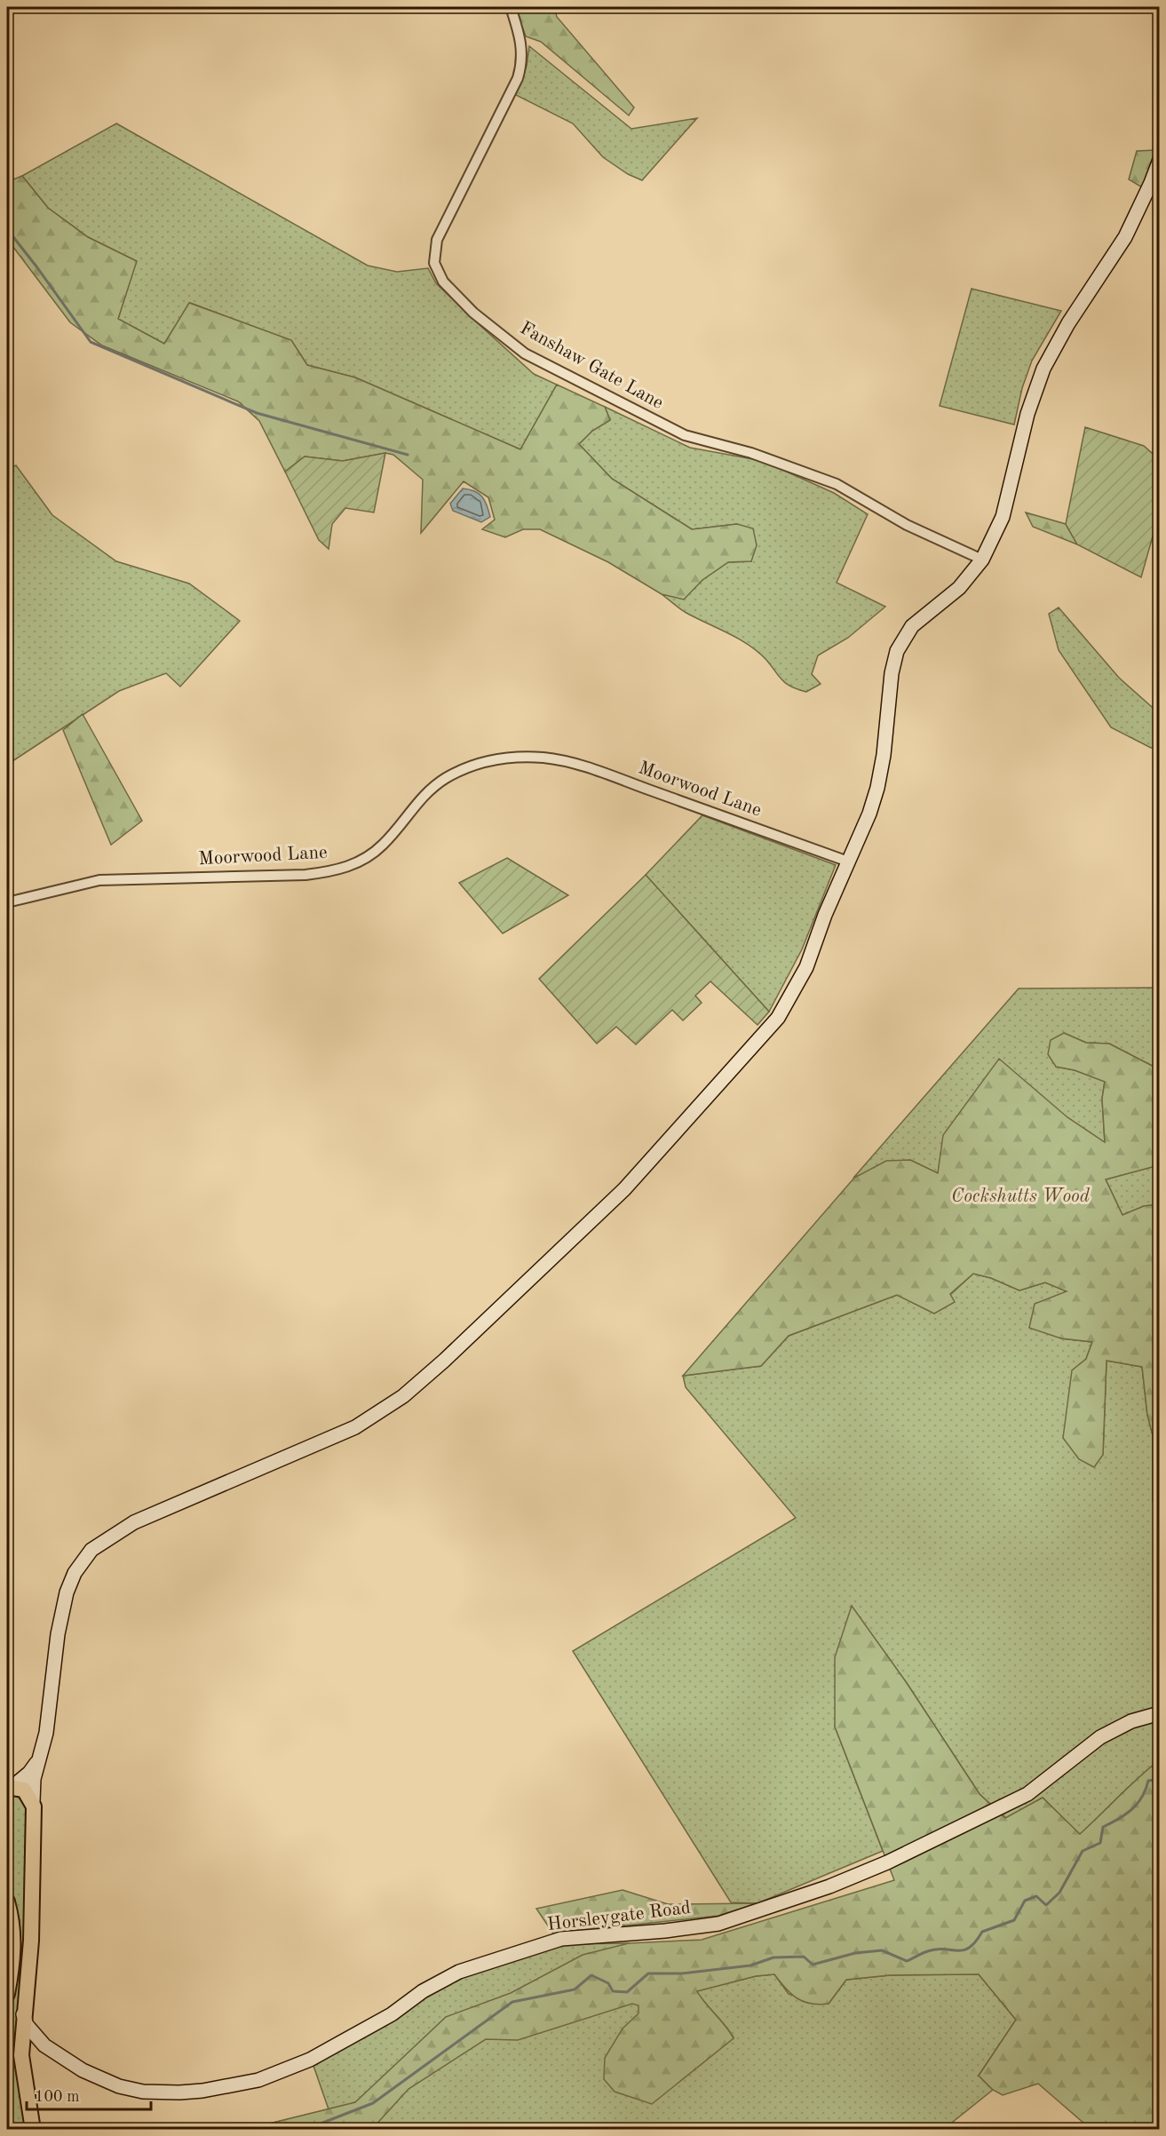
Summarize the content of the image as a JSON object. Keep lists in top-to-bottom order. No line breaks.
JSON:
{"streets":{"main road":["Horsleygate Road"],"street":["Fanshaw Gate Lane","Moorwood Lane"]},"parks":["Cockshutts Wood"],"scale_bar":"100 m"}
